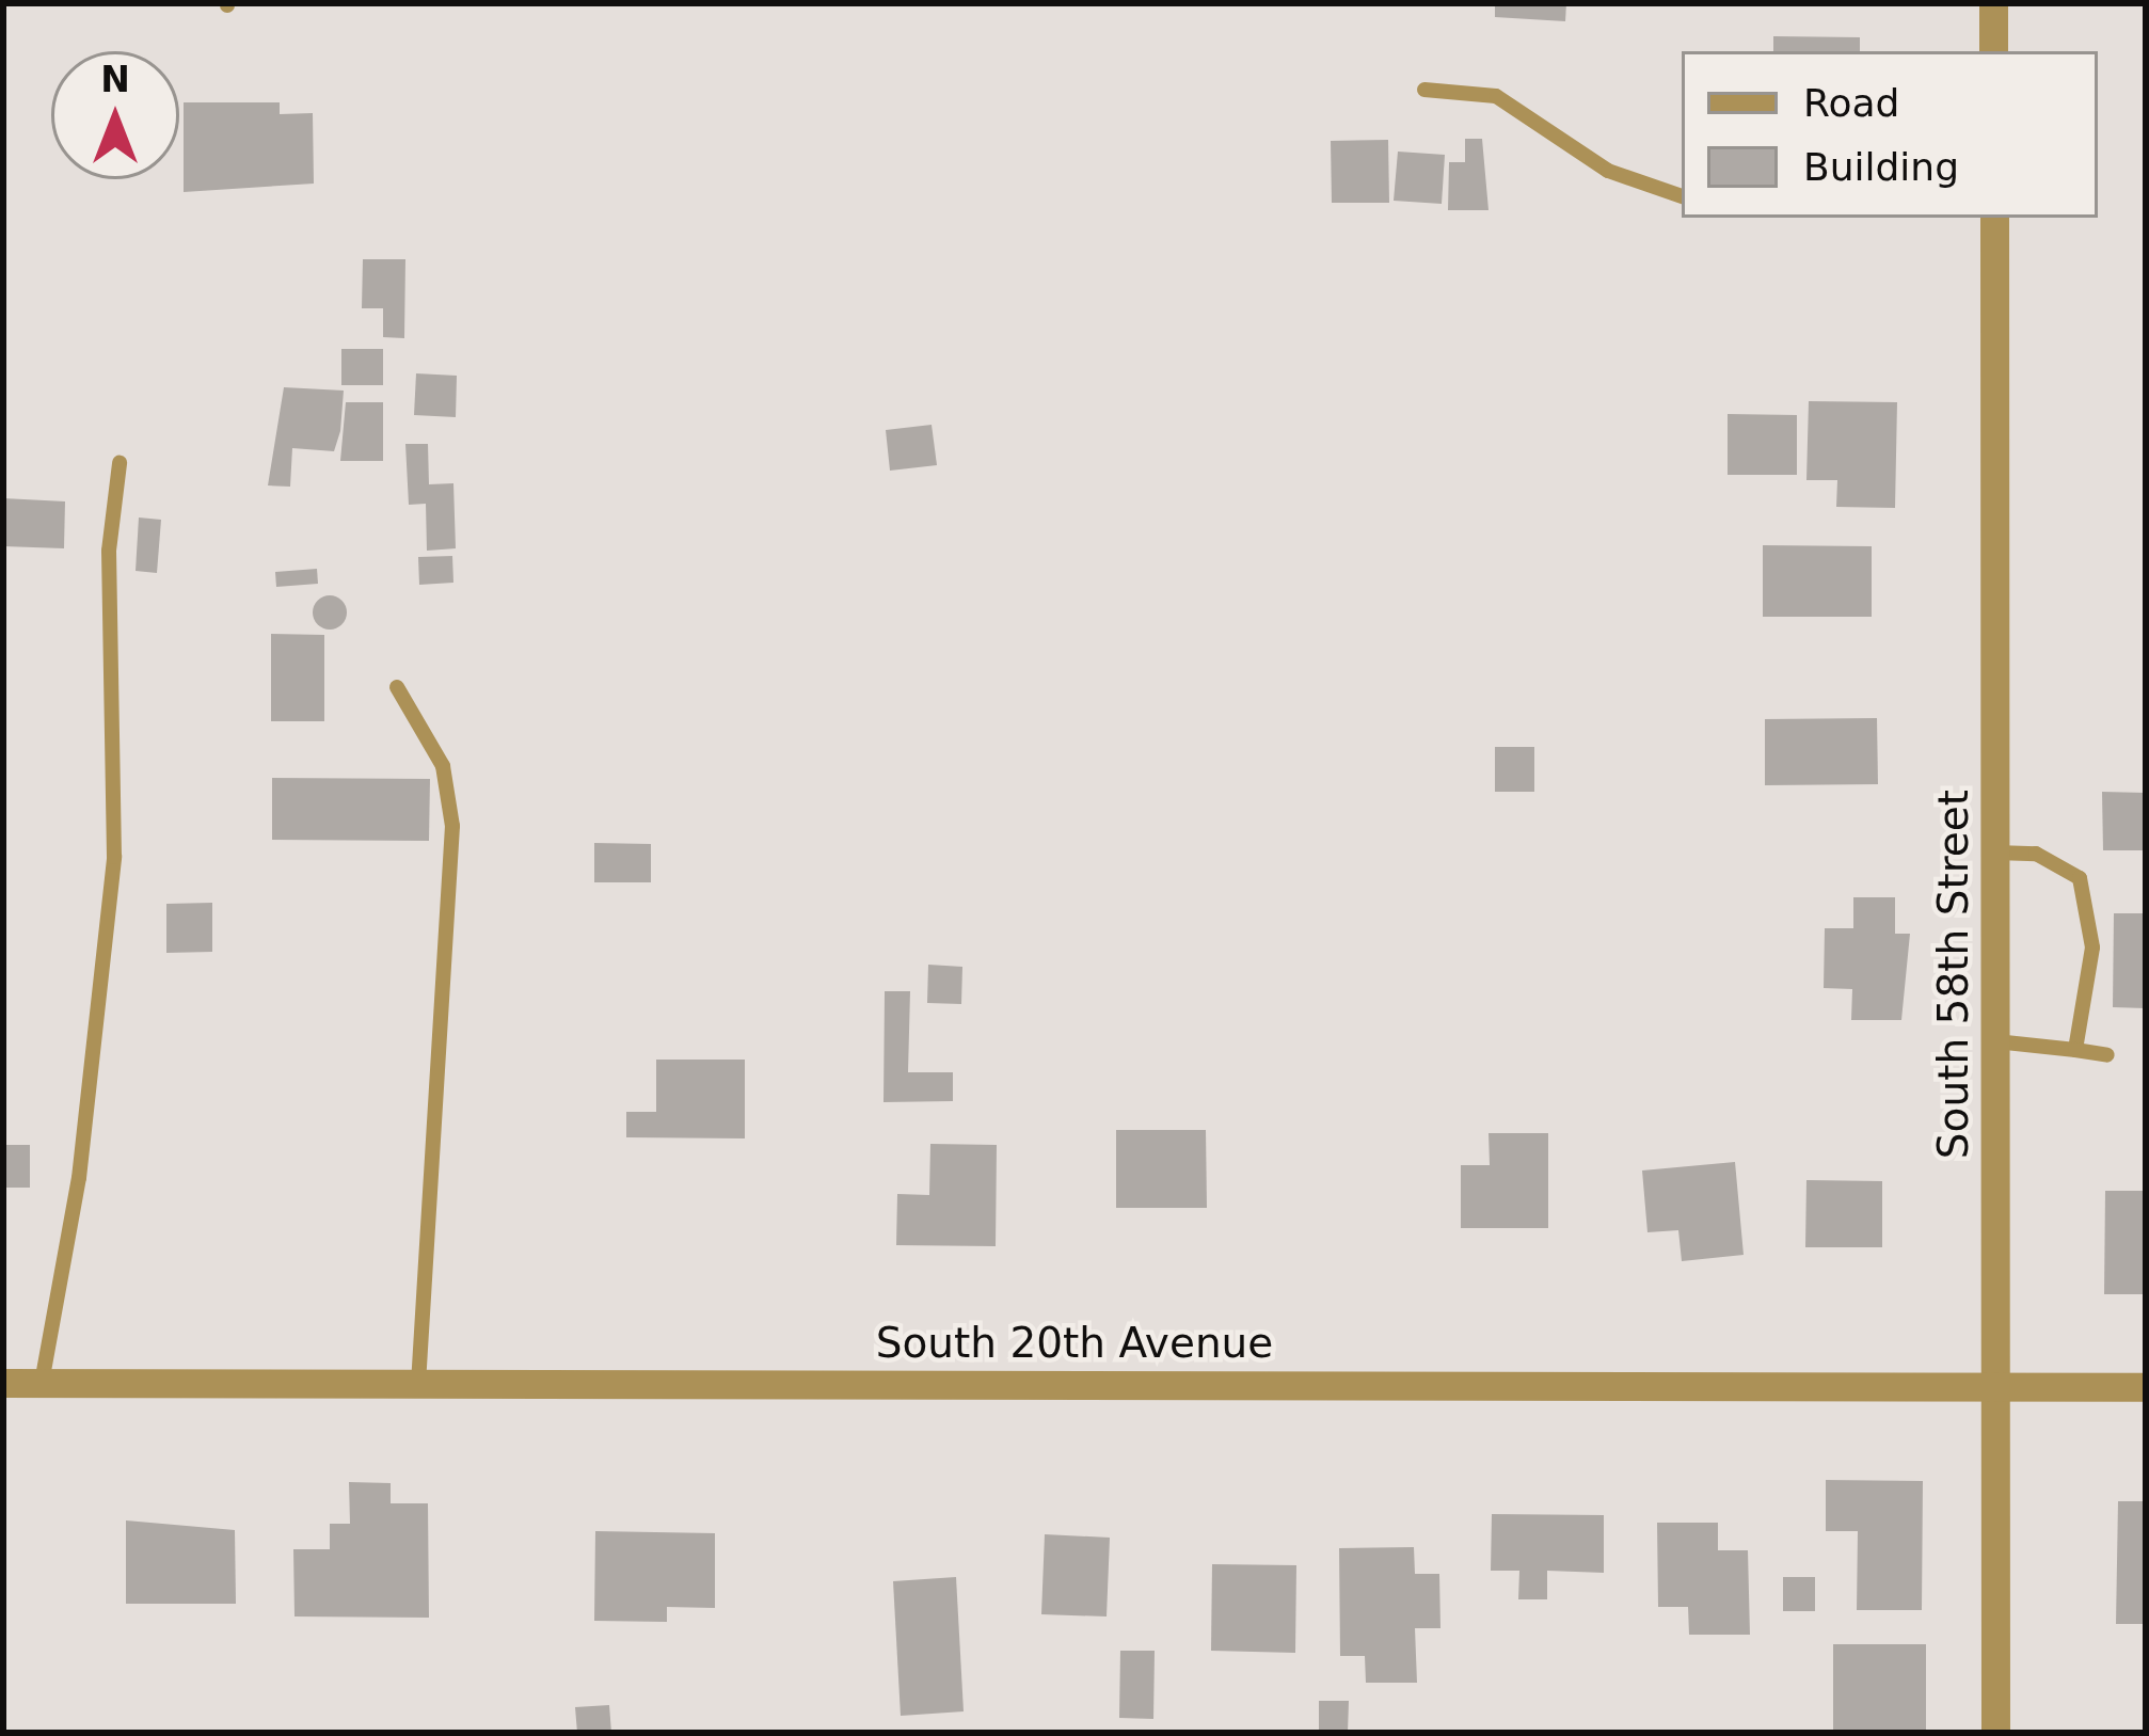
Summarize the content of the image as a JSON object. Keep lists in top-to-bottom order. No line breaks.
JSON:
{"streets":{"street":["South 58th Street","South 20th Avenue"]},"crossings":[["South 58th Street","South 20th Avenue"]],"legend":["Road","Building"],"north":"top"}
